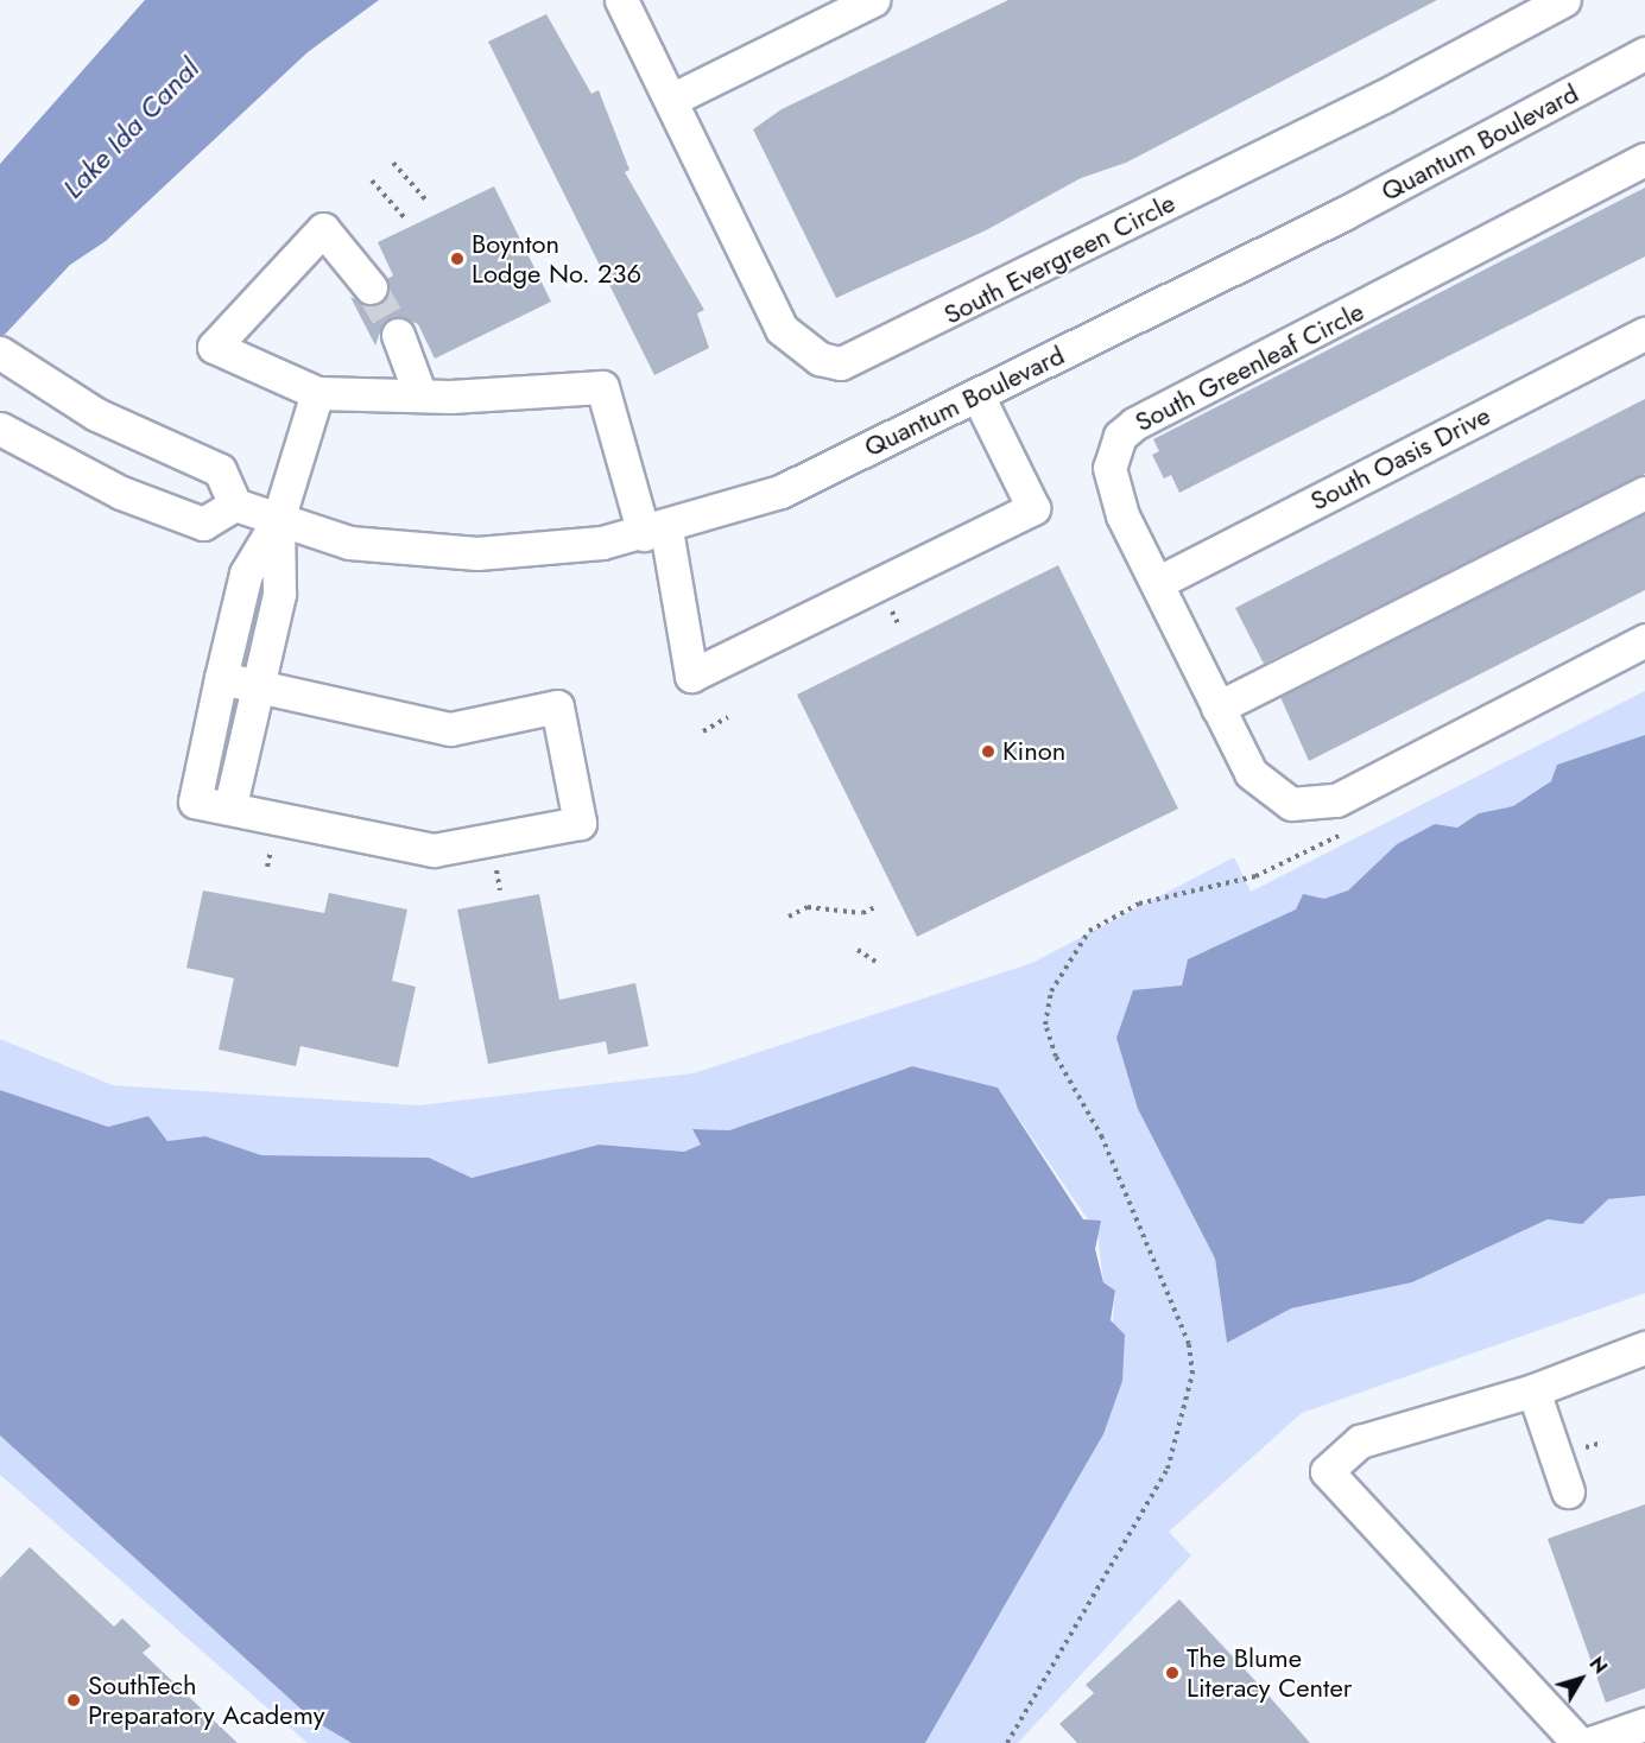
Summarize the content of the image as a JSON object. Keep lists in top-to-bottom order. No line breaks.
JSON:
{"streets":{"street":["Quantum Boulevard","South Evergreen Circle","South Greenleaf Circle","South Oasis Drive"]},"crossings":[["South Greenleaf Circle","South Oasis Drive"]],"water":["Lake Ida Canal"],"places":["Boynton Lodge No. 236","Kinon","The Blume Literacy Center","SouthTech Preparatory Academy"],"north":"top right"}
